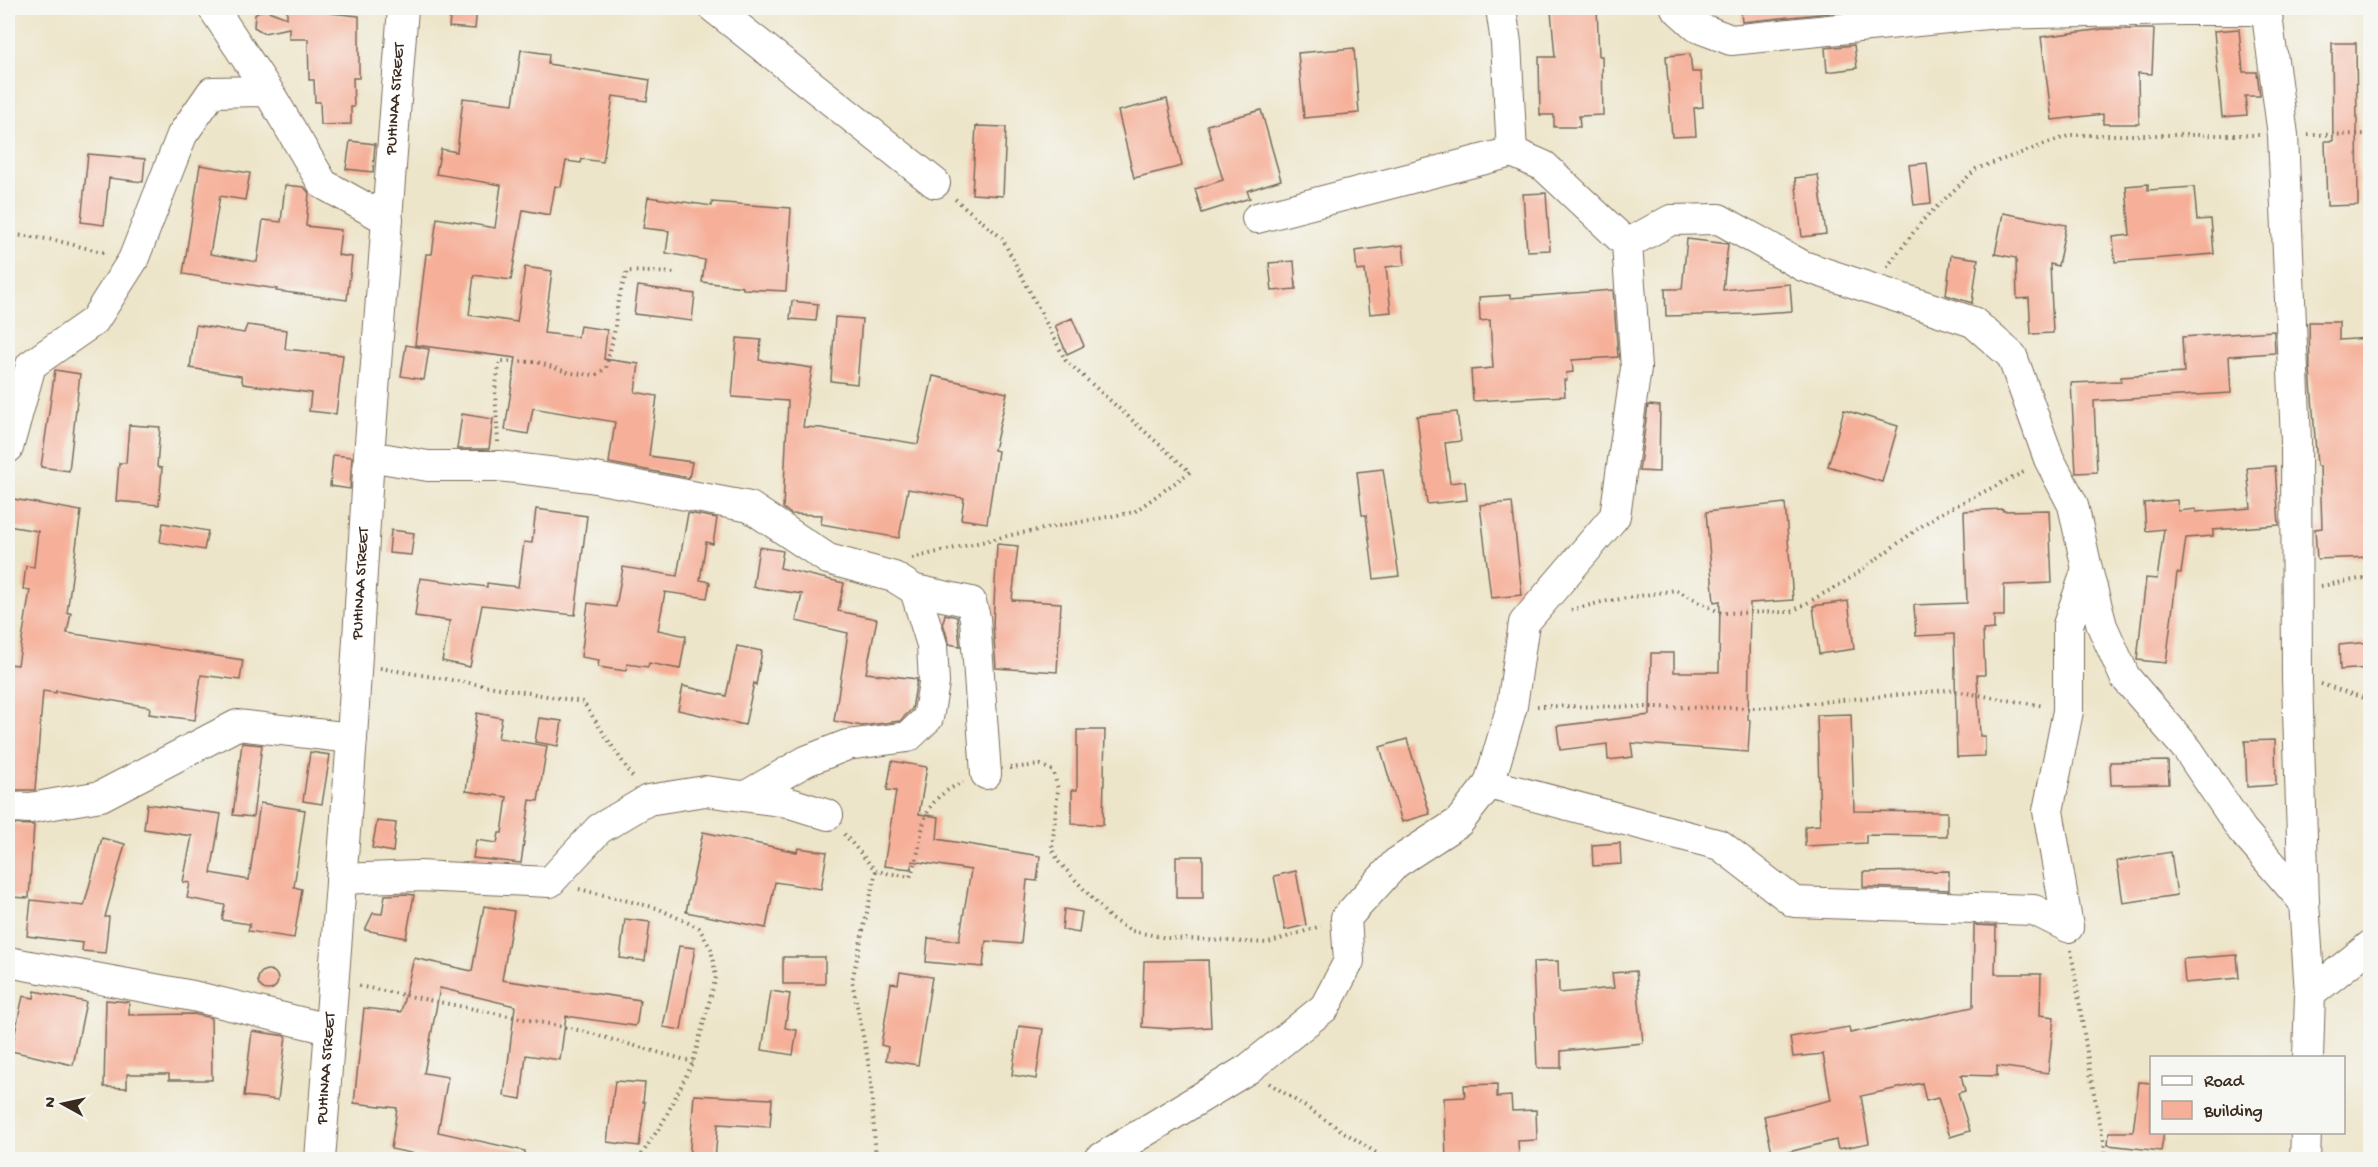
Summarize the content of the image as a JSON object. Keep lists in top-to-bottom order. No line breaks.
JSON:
{"streets":{"street":["PUHINAA STREET"]},"legend":["Road","Building"],"north":"left"}
